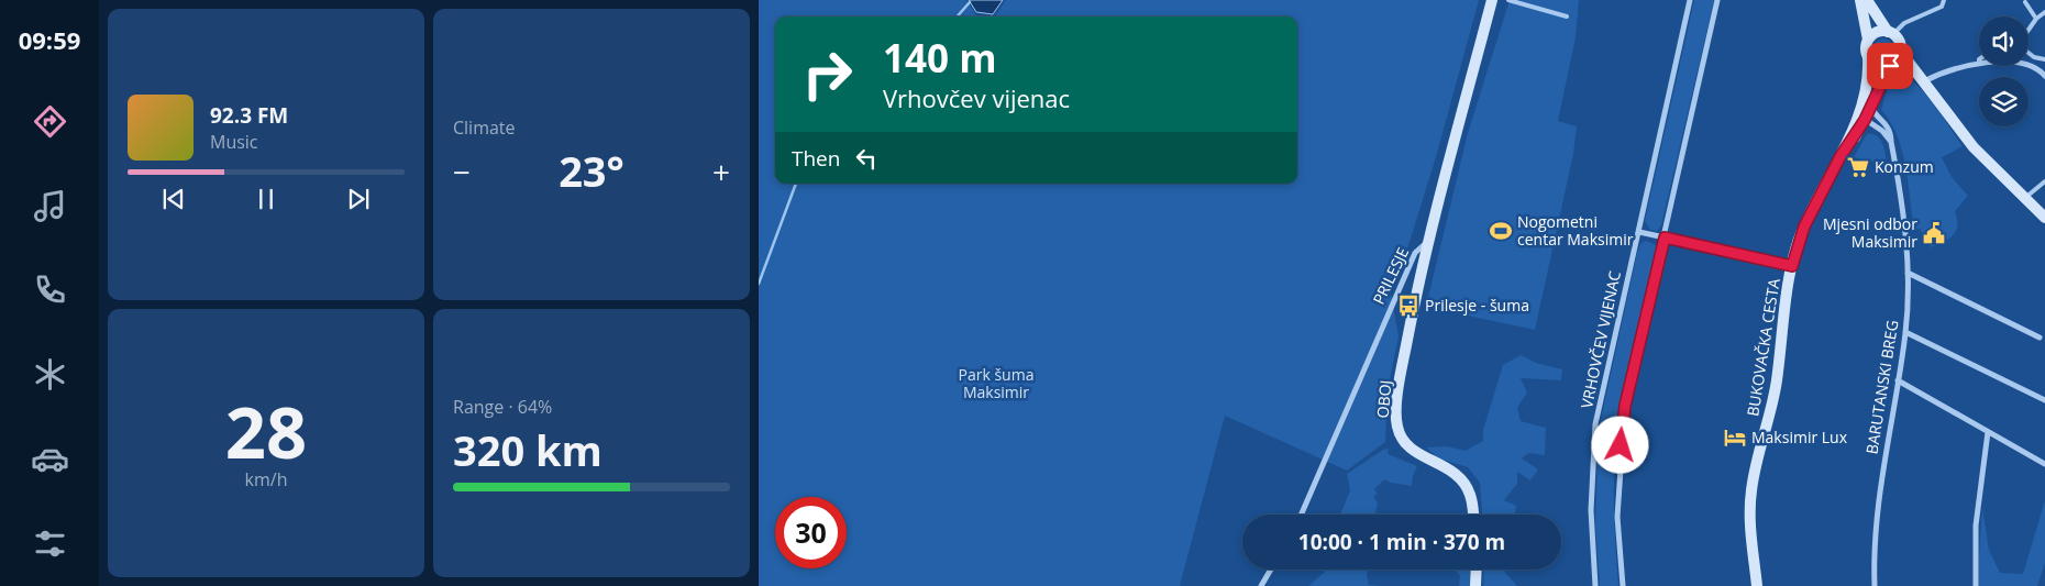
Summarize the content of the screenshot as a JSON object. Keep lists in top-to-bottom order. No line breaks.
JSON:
{"streets":{"main road":["PRILESJE","BUKOVAČKA CESTA","OBOJ"],"street":["VRHOVČEV VIJENAC","BARUTANSKI BREG"]},"crossings":[["PRILESJE","OBOJ"],["BUKOVAČKA CESTA","BARUTANSKI BREG"]],"parks":["Park šuma Maksimir"],"places":{"supermarket":["Konzum"],"sports":["Nogometni centar Maksimir"],"public building":["Mjesni odbor Maksimir"],"bus stop":["Prilesje - šuma"],"hotel":["Maksimir Lux"]},"page":{"tabs":"09:59","tile":["Climate",["28","km/h"],["Range · 64%","320 km"]],"turn":["140 m","Vrhovčev vijenac"],"song":["92.3 FM","Music"],"then":"Then","heat":["−","23°","+"],"limit":"30","trip":"10:00 · 1 min · 370 m"}}
